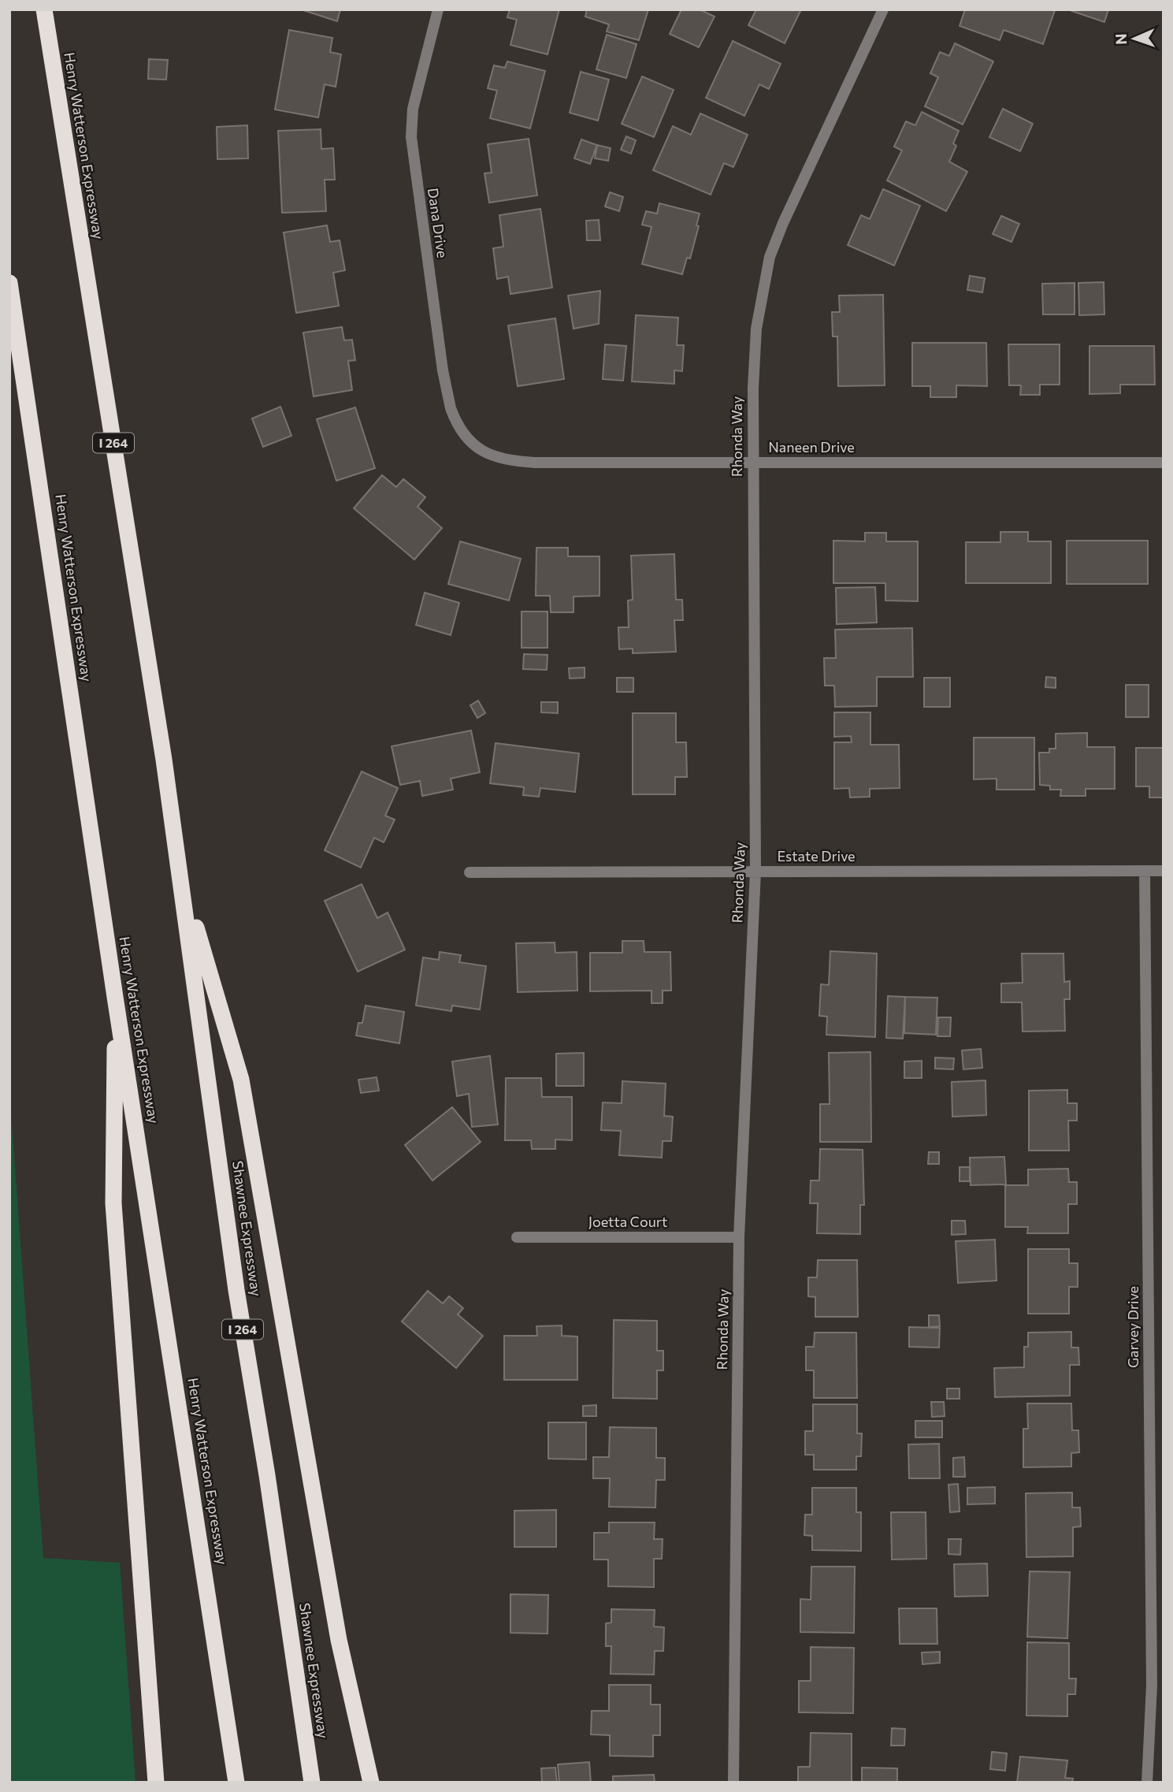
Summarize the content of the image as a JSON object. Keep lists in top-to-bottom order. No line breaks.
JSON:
{"streets":{"highway":["Henry Watterson Expressway","I 264","Shawnee Expressway"],"street":["Dana Drive","Rhonda Way","Naneen Drive","Estate Drive","Joetta Court","Garvey Drive"]},"crossings":[["Henry Watterson Expressway","Shawnee Expressway"],["Dana Drive","Naneen Drive"],["Rhonda Way","Naneen Drive"],["Rhonda Way","Estate Drive"],["Rhonda Way","Joetta Court"],["Estate Drive","Garvey Drive"]],"north":"left"}
